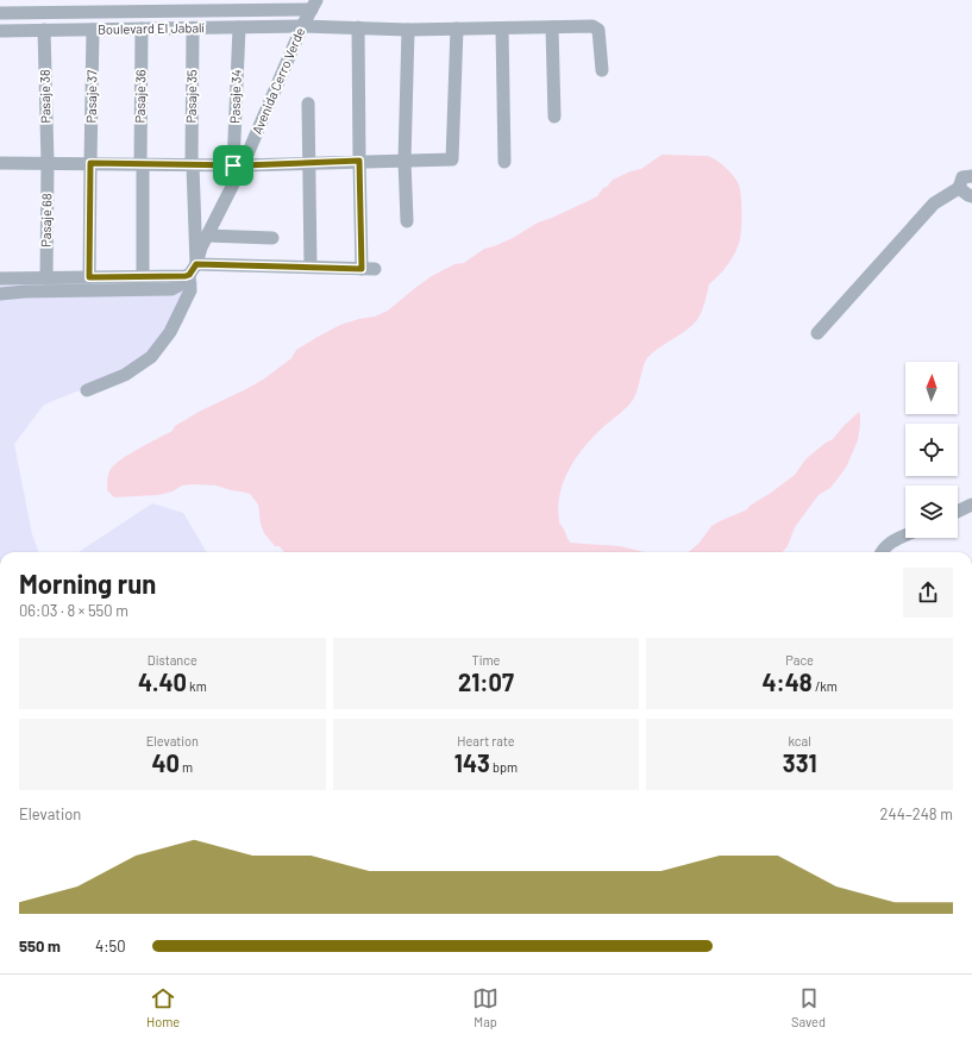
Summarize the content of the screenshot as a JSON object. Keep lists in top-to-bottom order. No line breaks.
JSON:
{"streets":{"street":["Boulevard El Jabalí","Avenida Cerro Verde","Pasaje 38","Pasaje 37","Pasaje 36","Pasaje 35","Pasaje 34","Pasaje 68"]},"crossings":[["Boulevard El Jabalí","Avenida Cerro Verde"],["Boulevard El Jabalí","Pasaje 38"],["Boulevard El Jabalí","Pasaje 37"],["Boulevard El Jabalí","Pasaje 36"],["Boulevard El Jabalí","Pasaje 35"],["Boulevard El Jabalí","Pasaje 34"],["Avenida Cerro Verde","Pasaje 35"],["Avenida Cerro Verde","Pasaje 34"],["Pasaje 38","Pasaje 68"]],"north":"top","page":{"heading":["Morning run","06:03 · 8 × 550 m"],"stats":[["Distance","4.40 km"],["Time","21:07"],["Pace","4:48 /km"],["Elevation","40 m"],["Heart rate","143 bpm"],["kcal","331"]],"chart":["Elevation","244–248 m"],"list":[{"name":"550 m","note":"4:50"}],"tabs":["Home","Map","Saved"]}}
